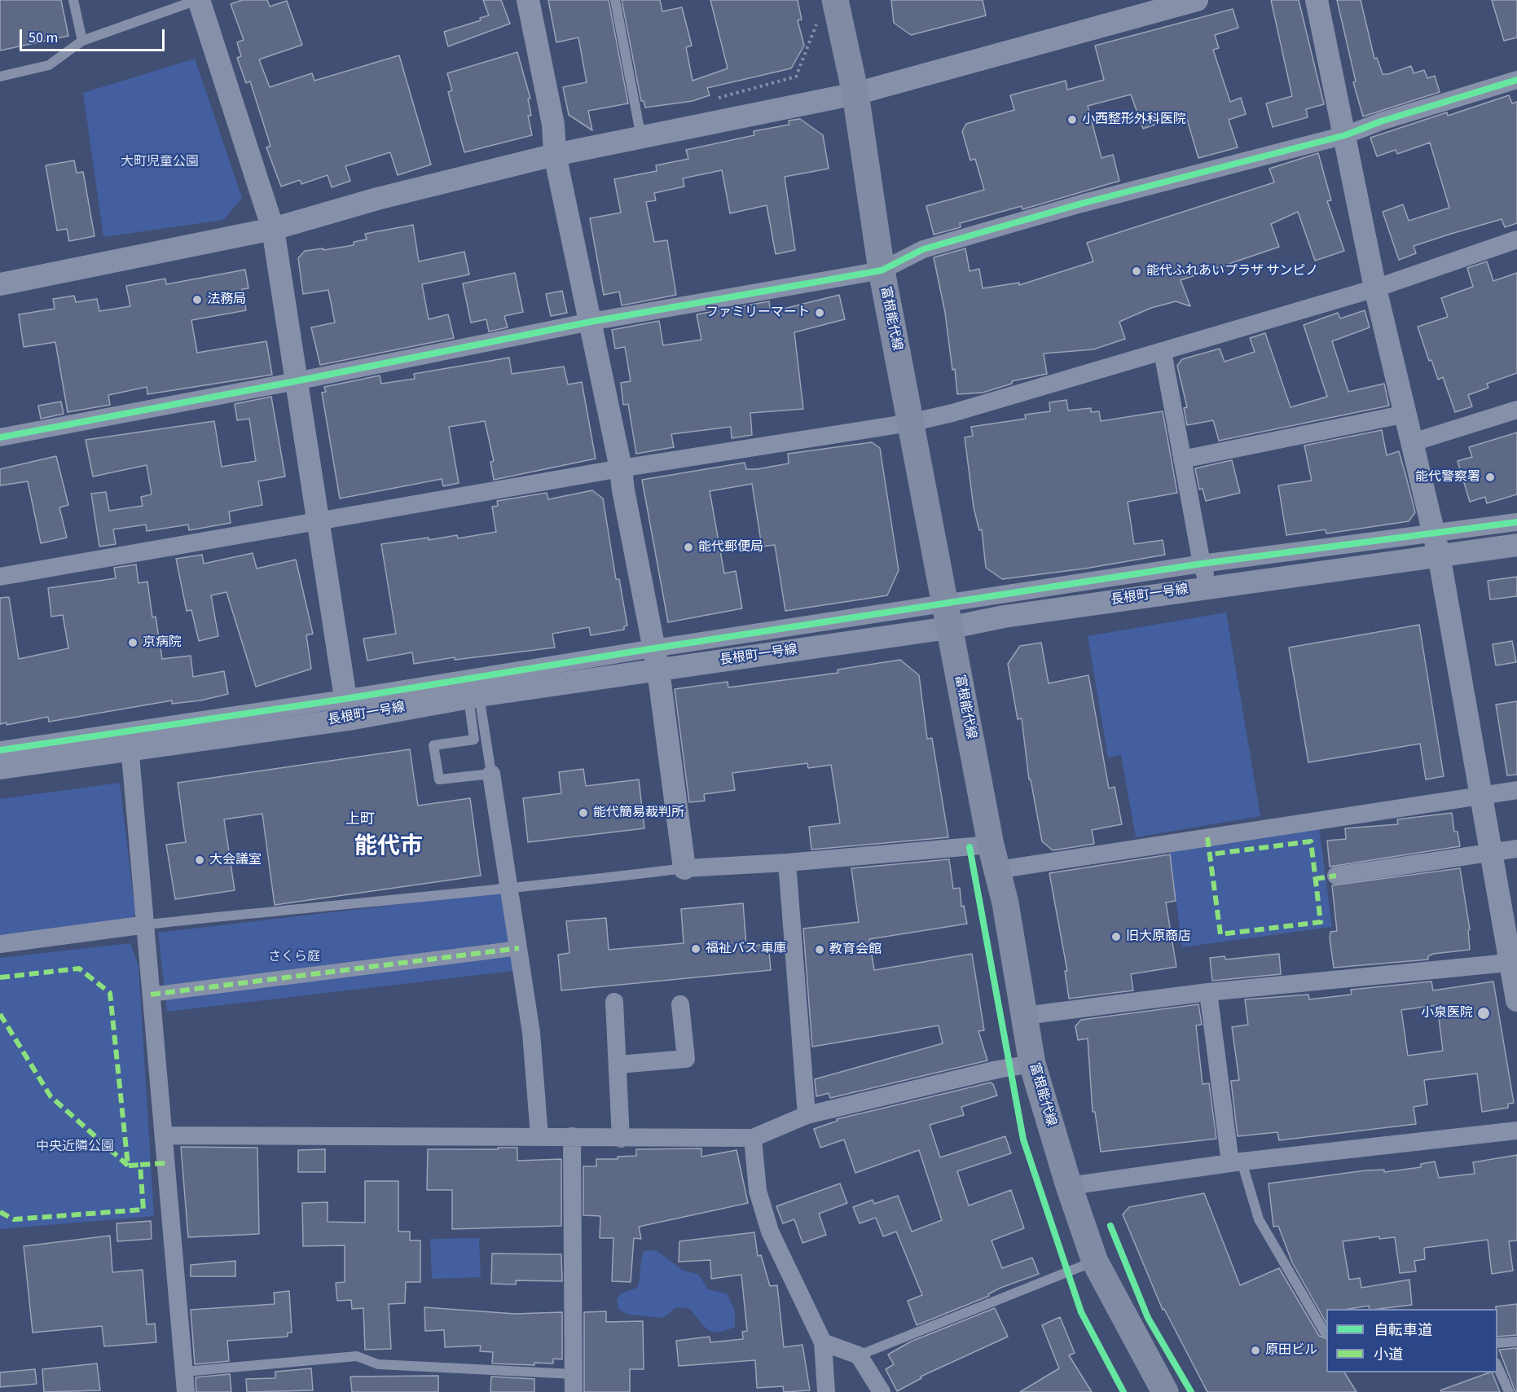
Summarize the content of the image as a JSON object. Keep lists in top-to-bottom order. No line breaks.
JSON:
{"streets":{"main road":["富根能代線"],"street":["長根町一号線"]},"crossings":[["富根能代線","長根町一号線"]],"districts":["上町","能代市"],"parks":["大町児童公園","さくら庭","中央近隣公園"],"places":["小西整形外科医院","能代ふれあいプラザ サンピノ","法務局","ファミリーマート","能代警察署","能代郵便局","京病院","能代簡易裁判所","大会議室","旧大原商店","福祉バス 車庫","教育会館","小泉医院","原田ビル"],"legend":["自転車道","小道"],"scale_bar":"50 m"}
